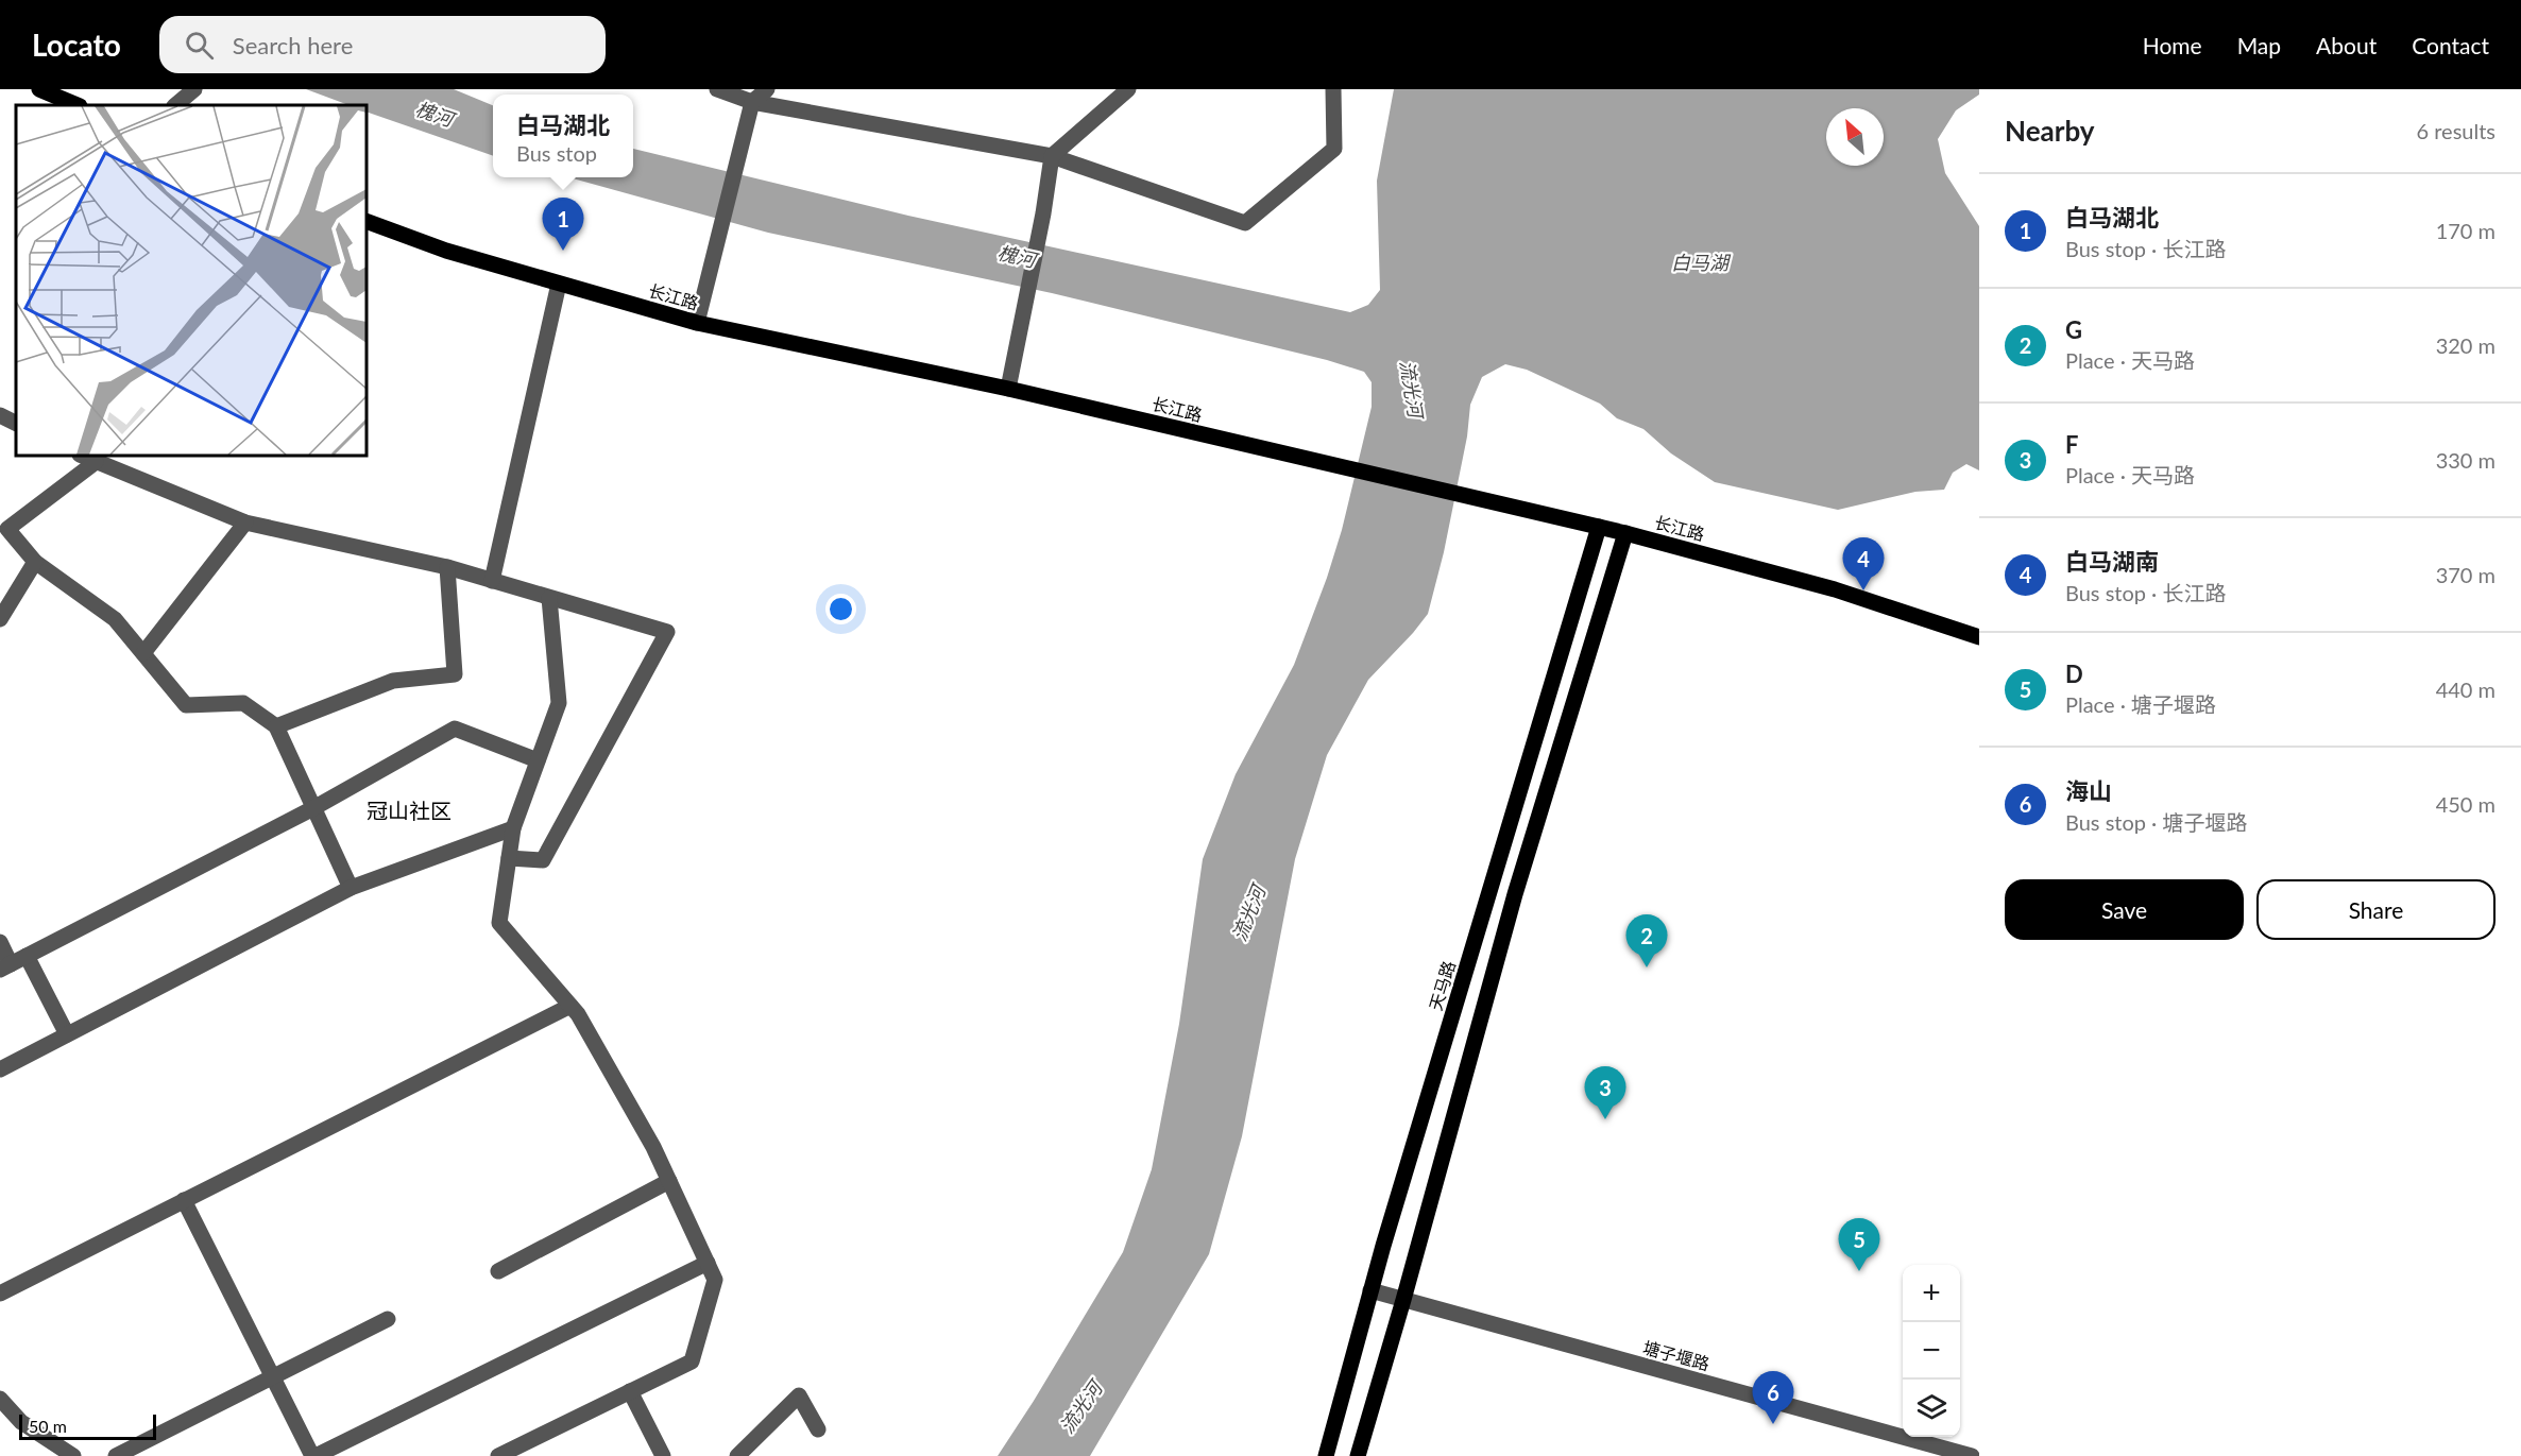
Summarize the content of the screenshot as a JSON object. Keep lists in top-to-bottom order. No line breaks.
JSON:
{"streets":{"main road":["长江路","天马路"],"street":["塘子堰路"]},"crossings":[["长江路","天马路"],["天马路","塘子堰路"]],"districts":["冠山社区"],"water":["槐河","白马湖","流光河"],"scale_bar":"50 m","north":"top left","page":{"header":"Locato","search":"Search here","nav":["Home","Map","About","Contact"],"heading":["Nearby","6 results"],"popup":["白马湖北","Bus stop"],"list":[{"mark":"1","name":"白马湖北","note":"Bus stop · 长江路","value":"170 m"},{"mark":"2","name":"G","note":"Place · 天马路","value":"320 m"},{"mark":"3","name":"F","note":"Place · 天马路","value":"330 m"},{"mark":"4","name":"白马湖南","note":"Bus stop · 长江路","value":"370 m"},{"mark":"5","name":"D","note":"Place · 塘子堰路","value":"440 m"},{"mark":"6","name":"海山","note":"Bus stop · 塘子堰路","value":"450 m"}],"pins":["1","4","2","3","5","6"],"buttons":["Save","Share"],"map_buttons":["+","−"],"scale":"50 m"}}
